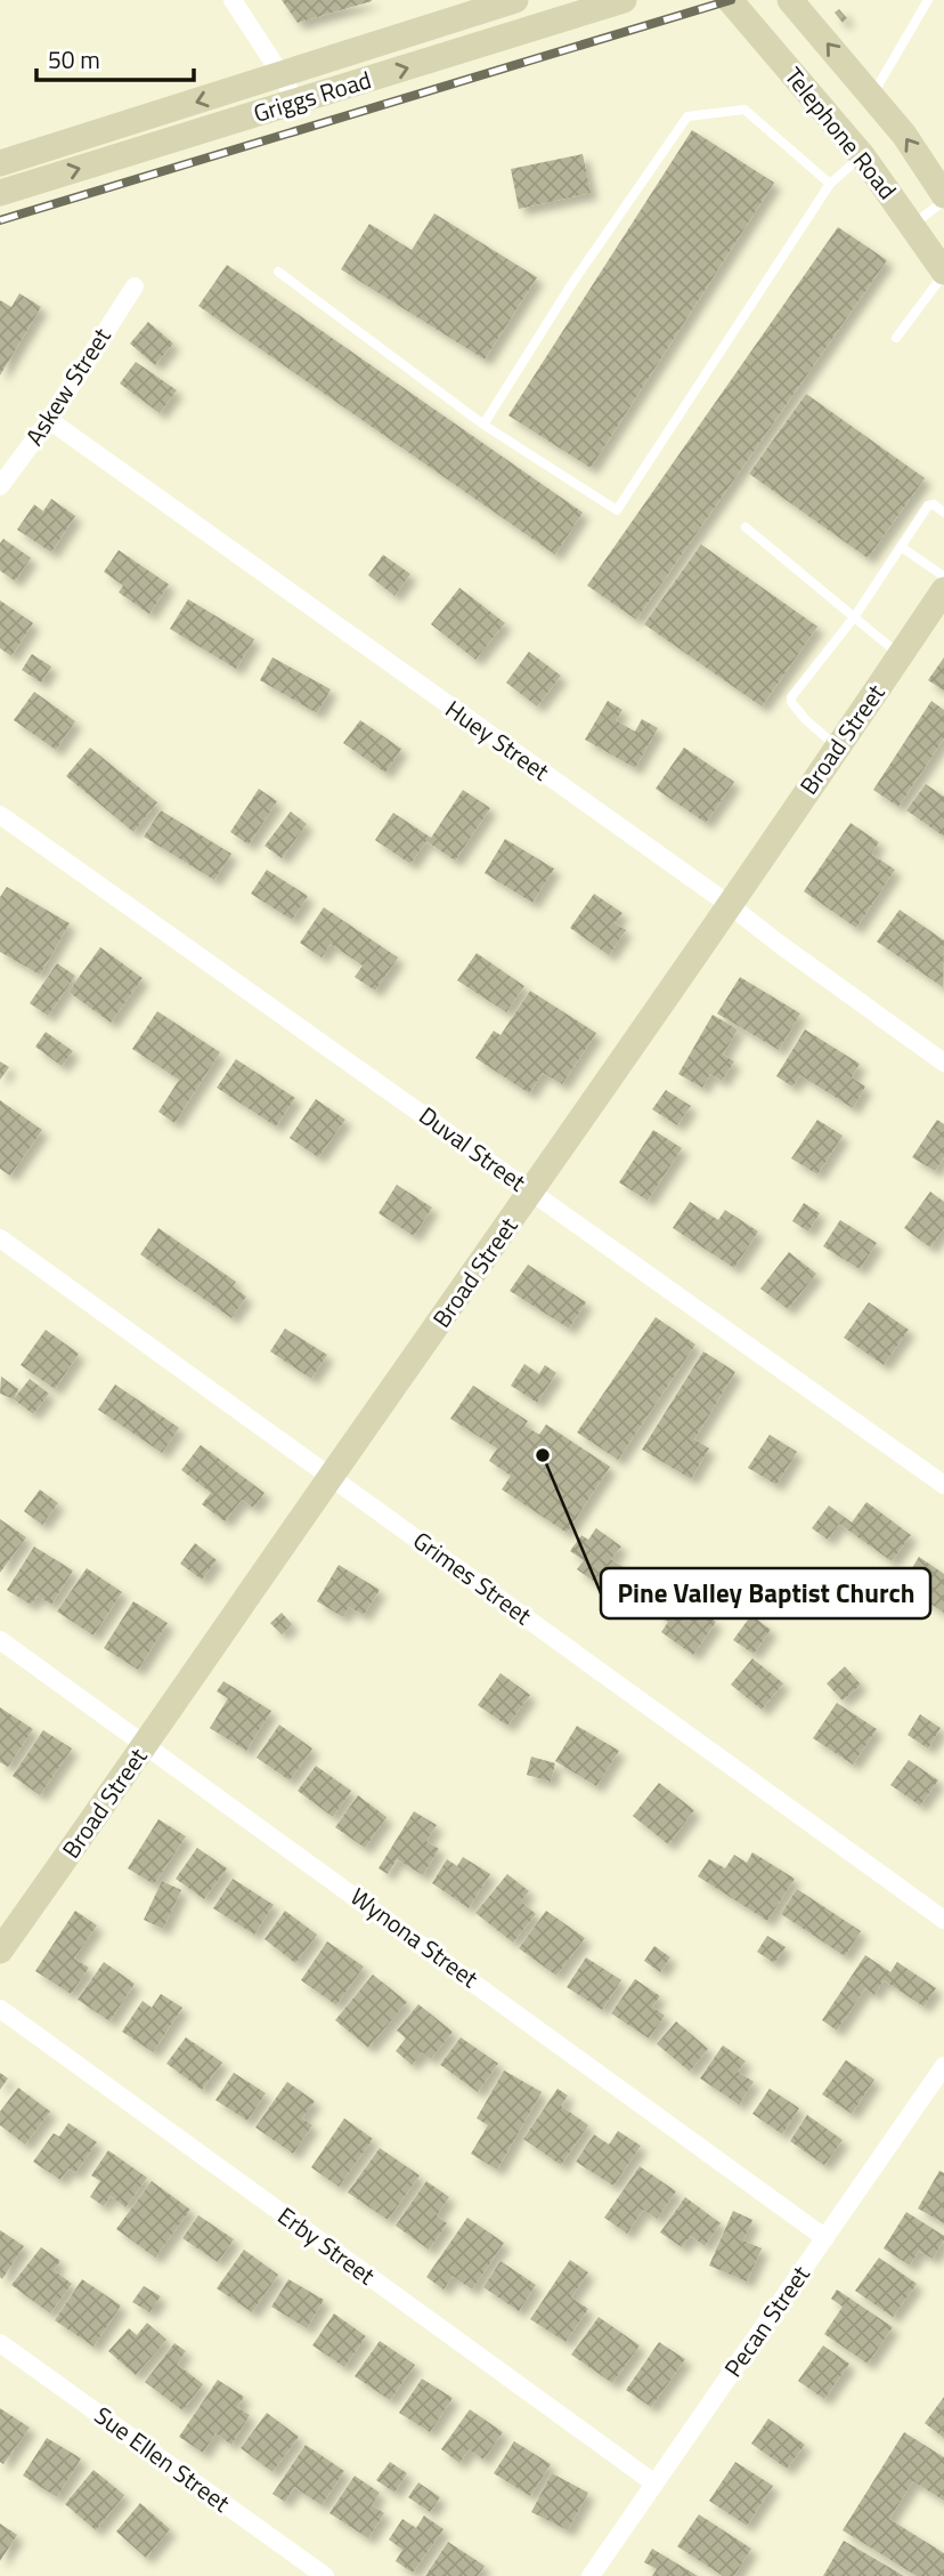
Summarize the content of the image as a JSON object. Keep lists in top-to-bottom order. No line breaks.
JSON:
{"streets":{"main road":["Griggs Road","Telephone Road","Broad Street"],"street":["Askew Street","Huey Street","Duval Street","Grimes Street","Wynona Street","Erby Street","Pecan Street","Sue Ellen Street"]},"crossings":[["Askew Street","Huey Street"],["Broad Street","Huey Street"],["Broad Street","Duval Street"],["Broad Street","Grimes Street"],["Broad Street","Wynona Street"],["Wynona Street","Pecan Street"],["Erby Street","Pecan Street"]],"places":["Pine Valley Baptist Church"],"scale_bar":"50 m"}
